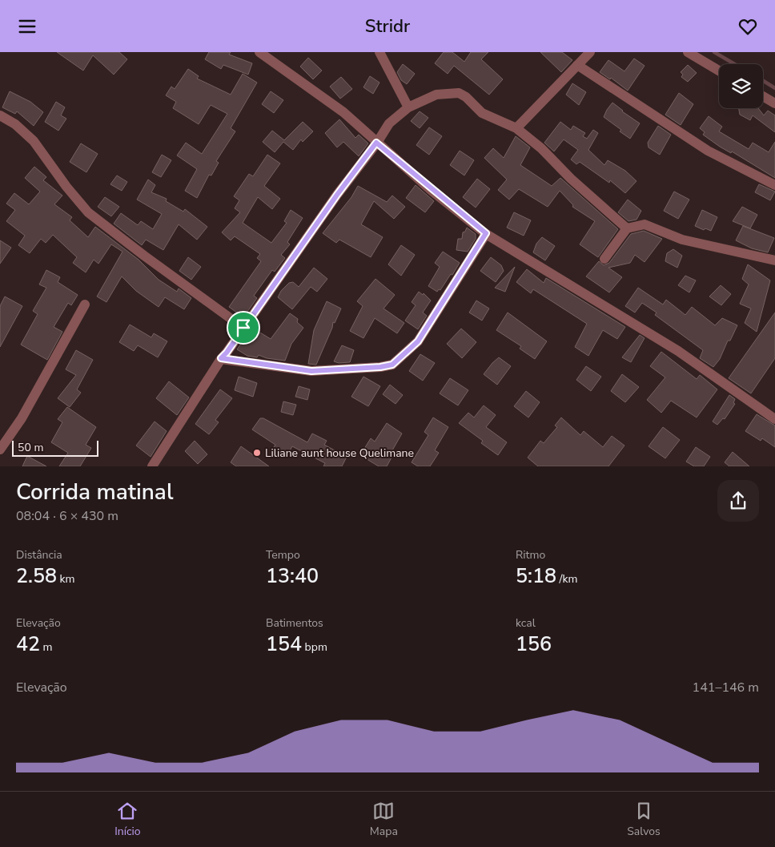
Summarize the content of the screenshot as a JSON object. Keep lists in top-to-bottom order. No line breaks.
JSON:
{"places":["Liliane aunt house Quelimane"],"scale_bar":"50 m","page":{"header":"Stridr","scale":"50 m","heading":["Corrida matinal","08:04 · 6 × 430 m"],"stats":[["Distância","2.58 km"],["Tempo","13:40"],["Ritmo","5:18 /km"],["Elevação","42 m"],["Batimentos","154 bpm"],["kcal","156"]],"chart":["Elevação","141–146 m"],"tabs":["Início","Mapa","Salvos"]}}
